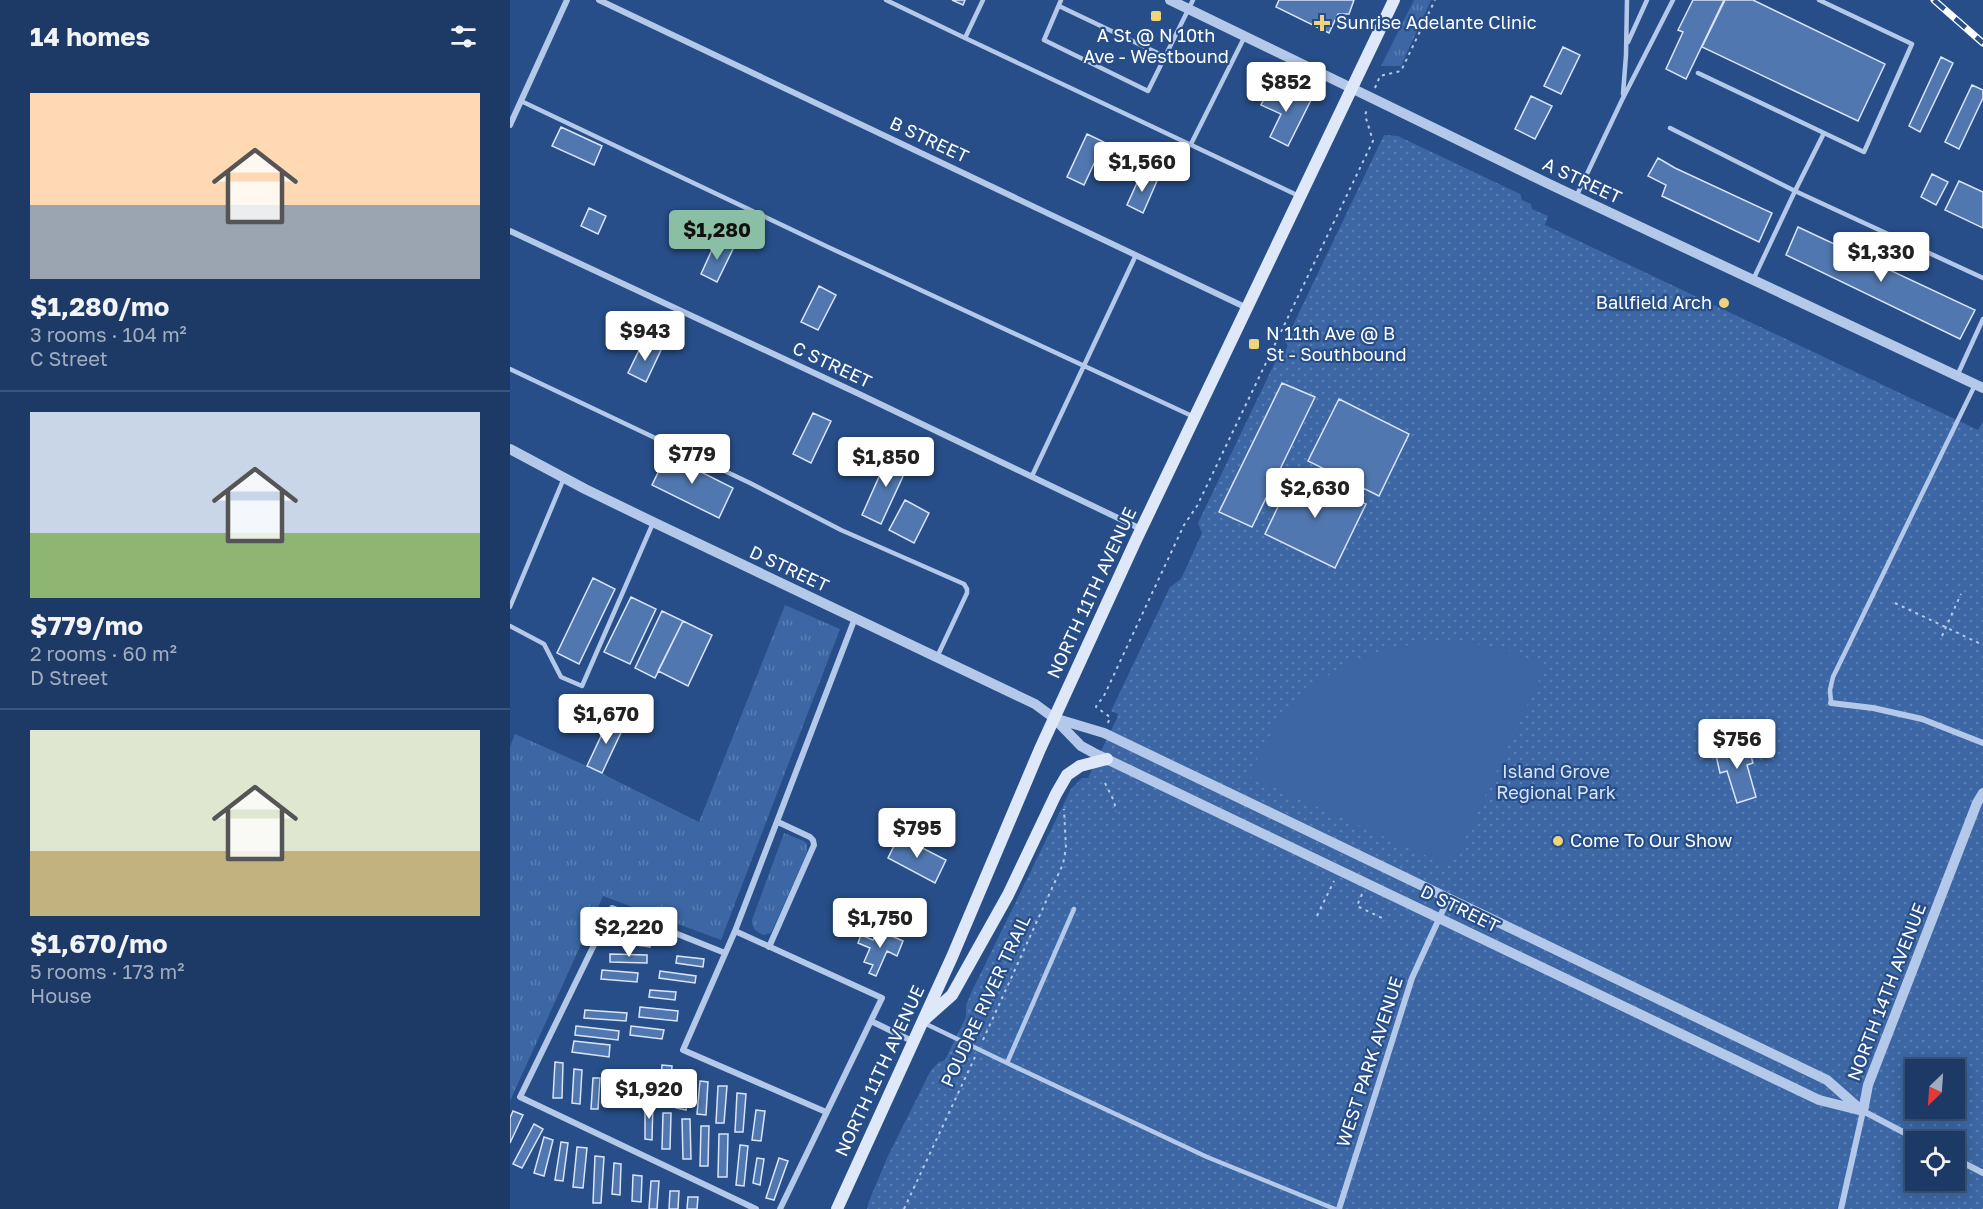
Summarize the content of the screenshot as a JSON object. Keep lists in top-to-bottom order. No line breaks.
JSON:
{"streets":{"main road":["NORTH 11TH AVENUE"],"street":["B STREET","A STREET","C STREET","D STREET","NORTH 14TH AVENUE","WEST PARK AVENUE"],"path":["POUDRE RIVER TRAIL"]},"crossings":[["B STREET","NORTH 11TH AVENUE"],["A STREET","NORTH 11TH AVENUE"],["C STREET","NORTH 11TH AVENUE"],["D STREET","NORTH 11TH AVENUE"],["D STREET","NORTH 14TH AVENUE"],["D STREET","WEST PARK AVENUE"]],"parks":["Island Grove Regional Park"],"places":{"transit":["A St @ N 10th Ave - Westbound","N 11th Ave @ B St - Southbound"],"health":["Sunrise Adelante Clinic"],"other":["Ballfield Arch","Come To Our Show"]},"north":"bottom left","page":{"heading":"14 homes","price":["$852","$1,560","$1,280","$1,330","$943","$779","$1,850","$2,630","$1,670","$756","$795","$1,750","$2,220","$1,920"],"list":[{"name":"$1,280/mo","note":"3 rooms · 104 m² · C Street"},{"name":"$779/mo","note":"2 rooms · 60 m² · D Street"},{"name":"$1,670/mo","note":"5 rooms · 173 m² · House"}]}}
